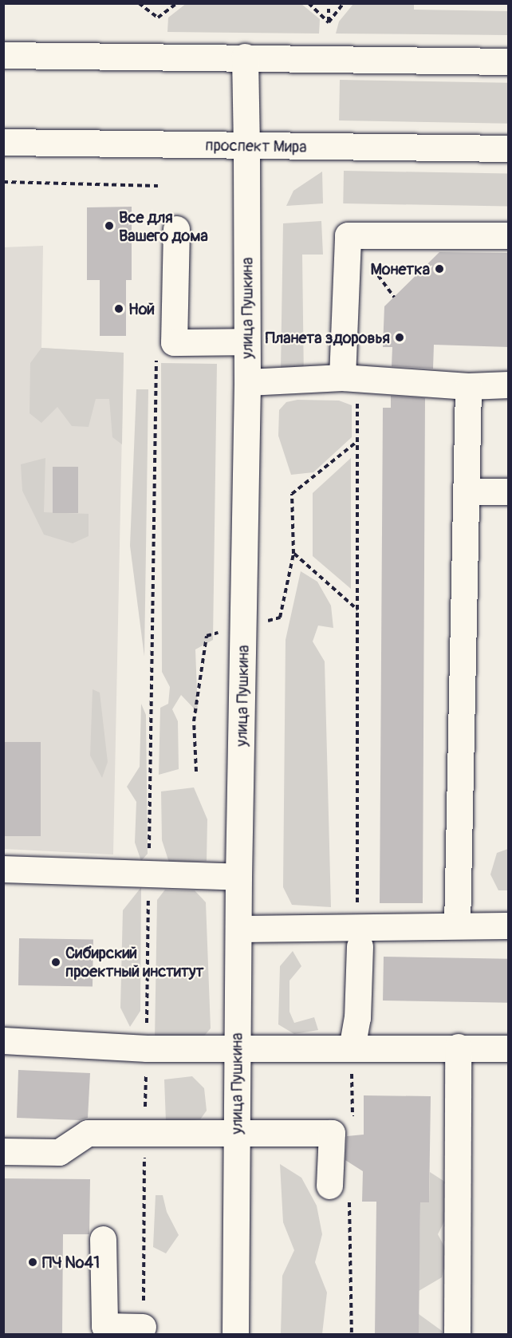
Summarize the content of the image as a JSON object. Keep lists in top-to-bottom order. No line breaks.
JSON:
{"streets":{"street":["проспект Мира","улица Пушкина"]},"crossings":[["проспект Мира","улица Пушкина"]],"places":["Все для Вашего дома","Монетка","Ной","Планета здоровья","Сибирский проектный институт","ПЧ №41"]}
